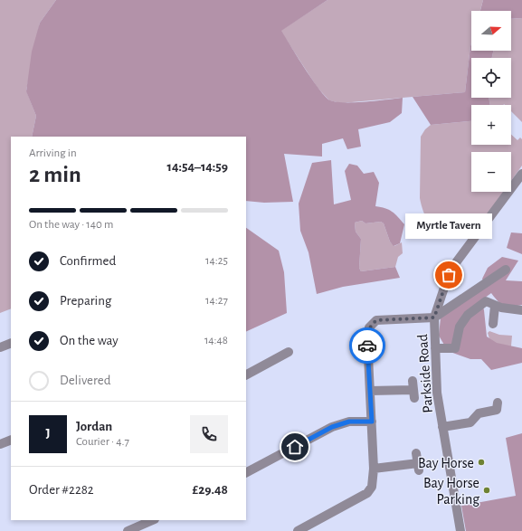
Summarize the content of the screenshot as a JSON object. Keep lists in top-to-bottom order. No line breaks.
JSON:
{"streets":{"street":["Parkside Road"]},"places":["Myrtle Tavern","Bay Horse","Bay Horse Parking"],"north":"right","page":{"map_buttons":["+","−"],"heading":["2 min","Arriving in","14:54–14:59"],"panel":["Jordan","Courier · 4.7","Order #2282","£29.48"],"bar":"On the way · 140 m","bubble":"Myrtle Tavern","list":[["Confirmed","14:25"],["Preparing","14:27"],["On the way","14:48"],"Delivered"],"round":"J"}}
